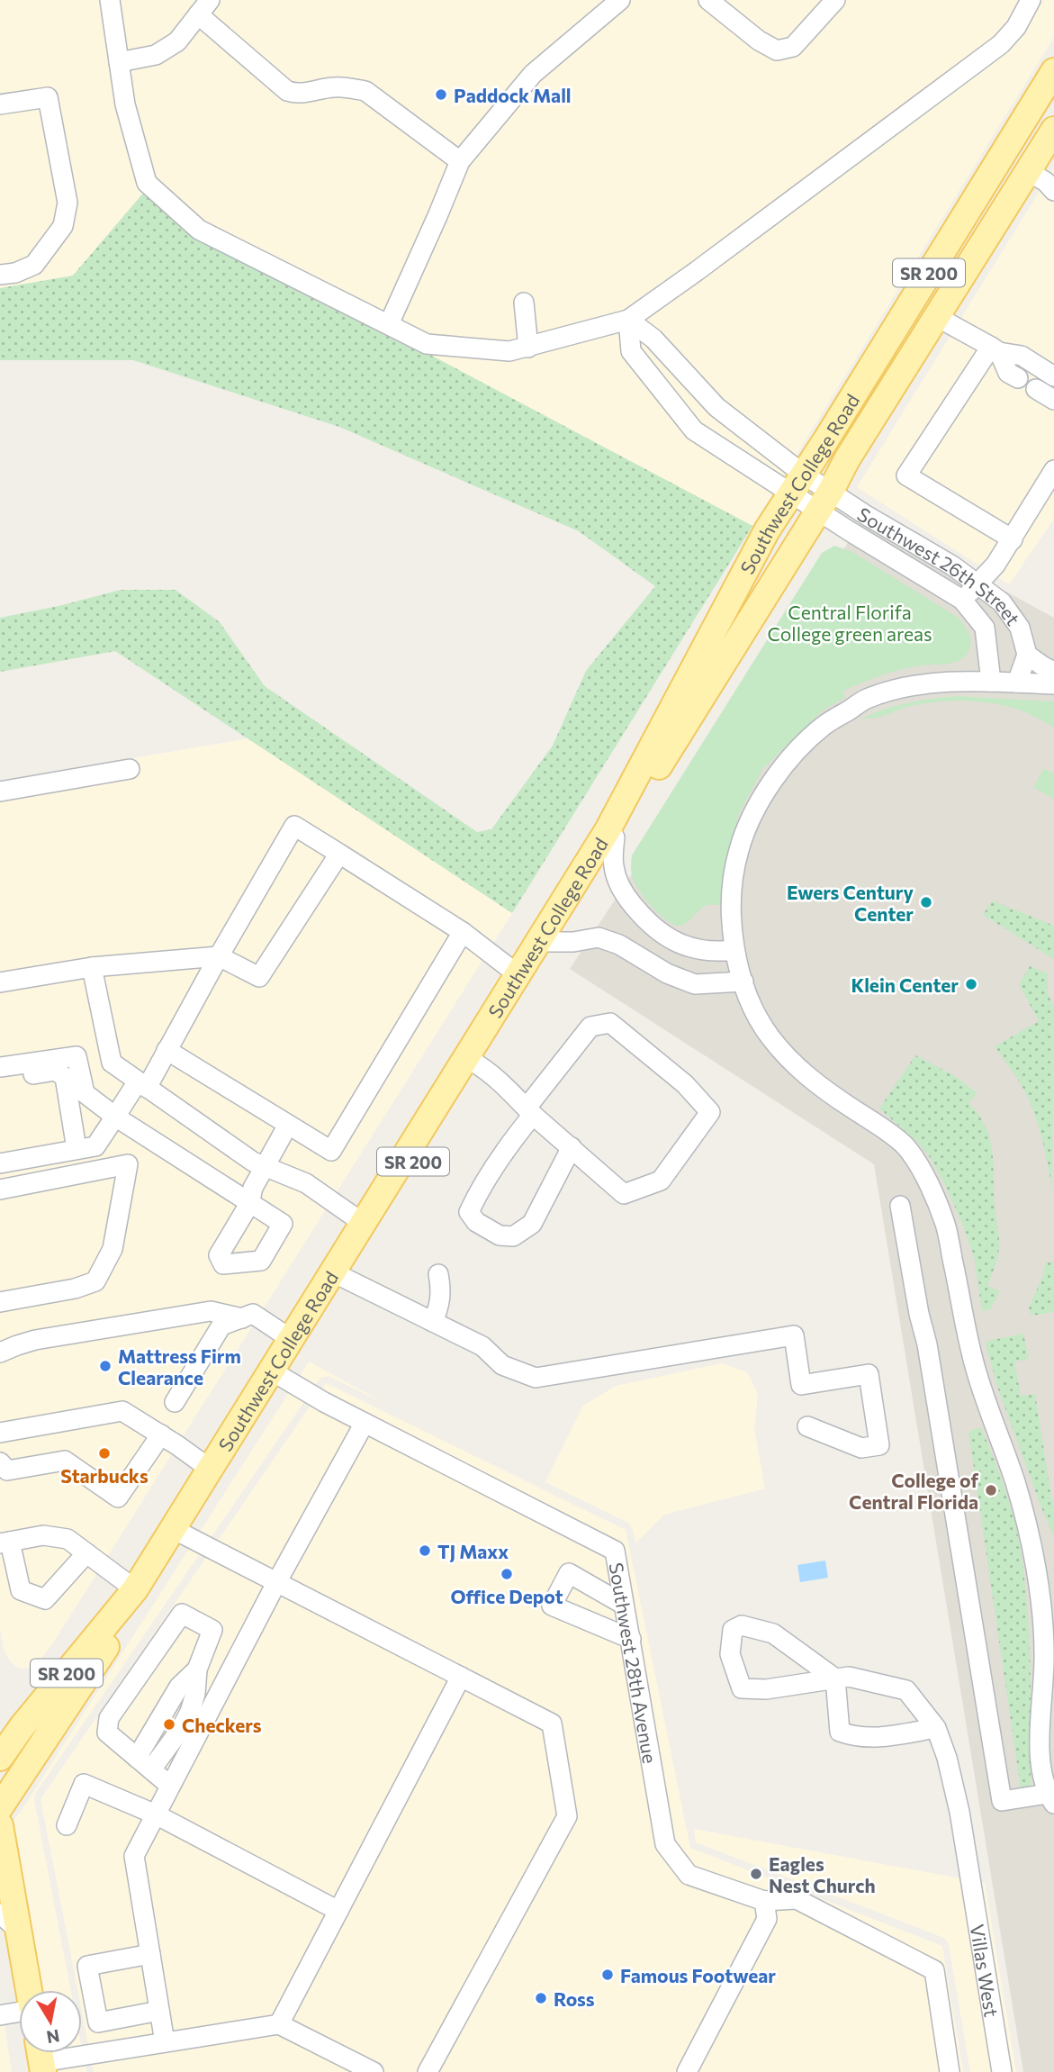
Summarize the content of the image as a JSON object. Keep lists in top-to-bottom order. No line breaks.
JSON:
{"streets":{"main road":["SR 200","Southwest College Road"],"street":["Southwest 26th Street","Southwest 28th Avenue","Villas West"]},"crossings":[["Southwest College Road","Southwest 26th Street"],["Southwest College Road","Southwest 28th Avenue"]],"parks":["Central Florifa College green areas"],"places":["Paddock Mall","Ewers Century Center","Klein Center","Mattress Firm Clearance","Starbucks","College of Central Florida","TJ Maxx","Office Depot","Checkers","Eagles Nest Church","Famous Footwear","Ross"],"north":"bottom"}
